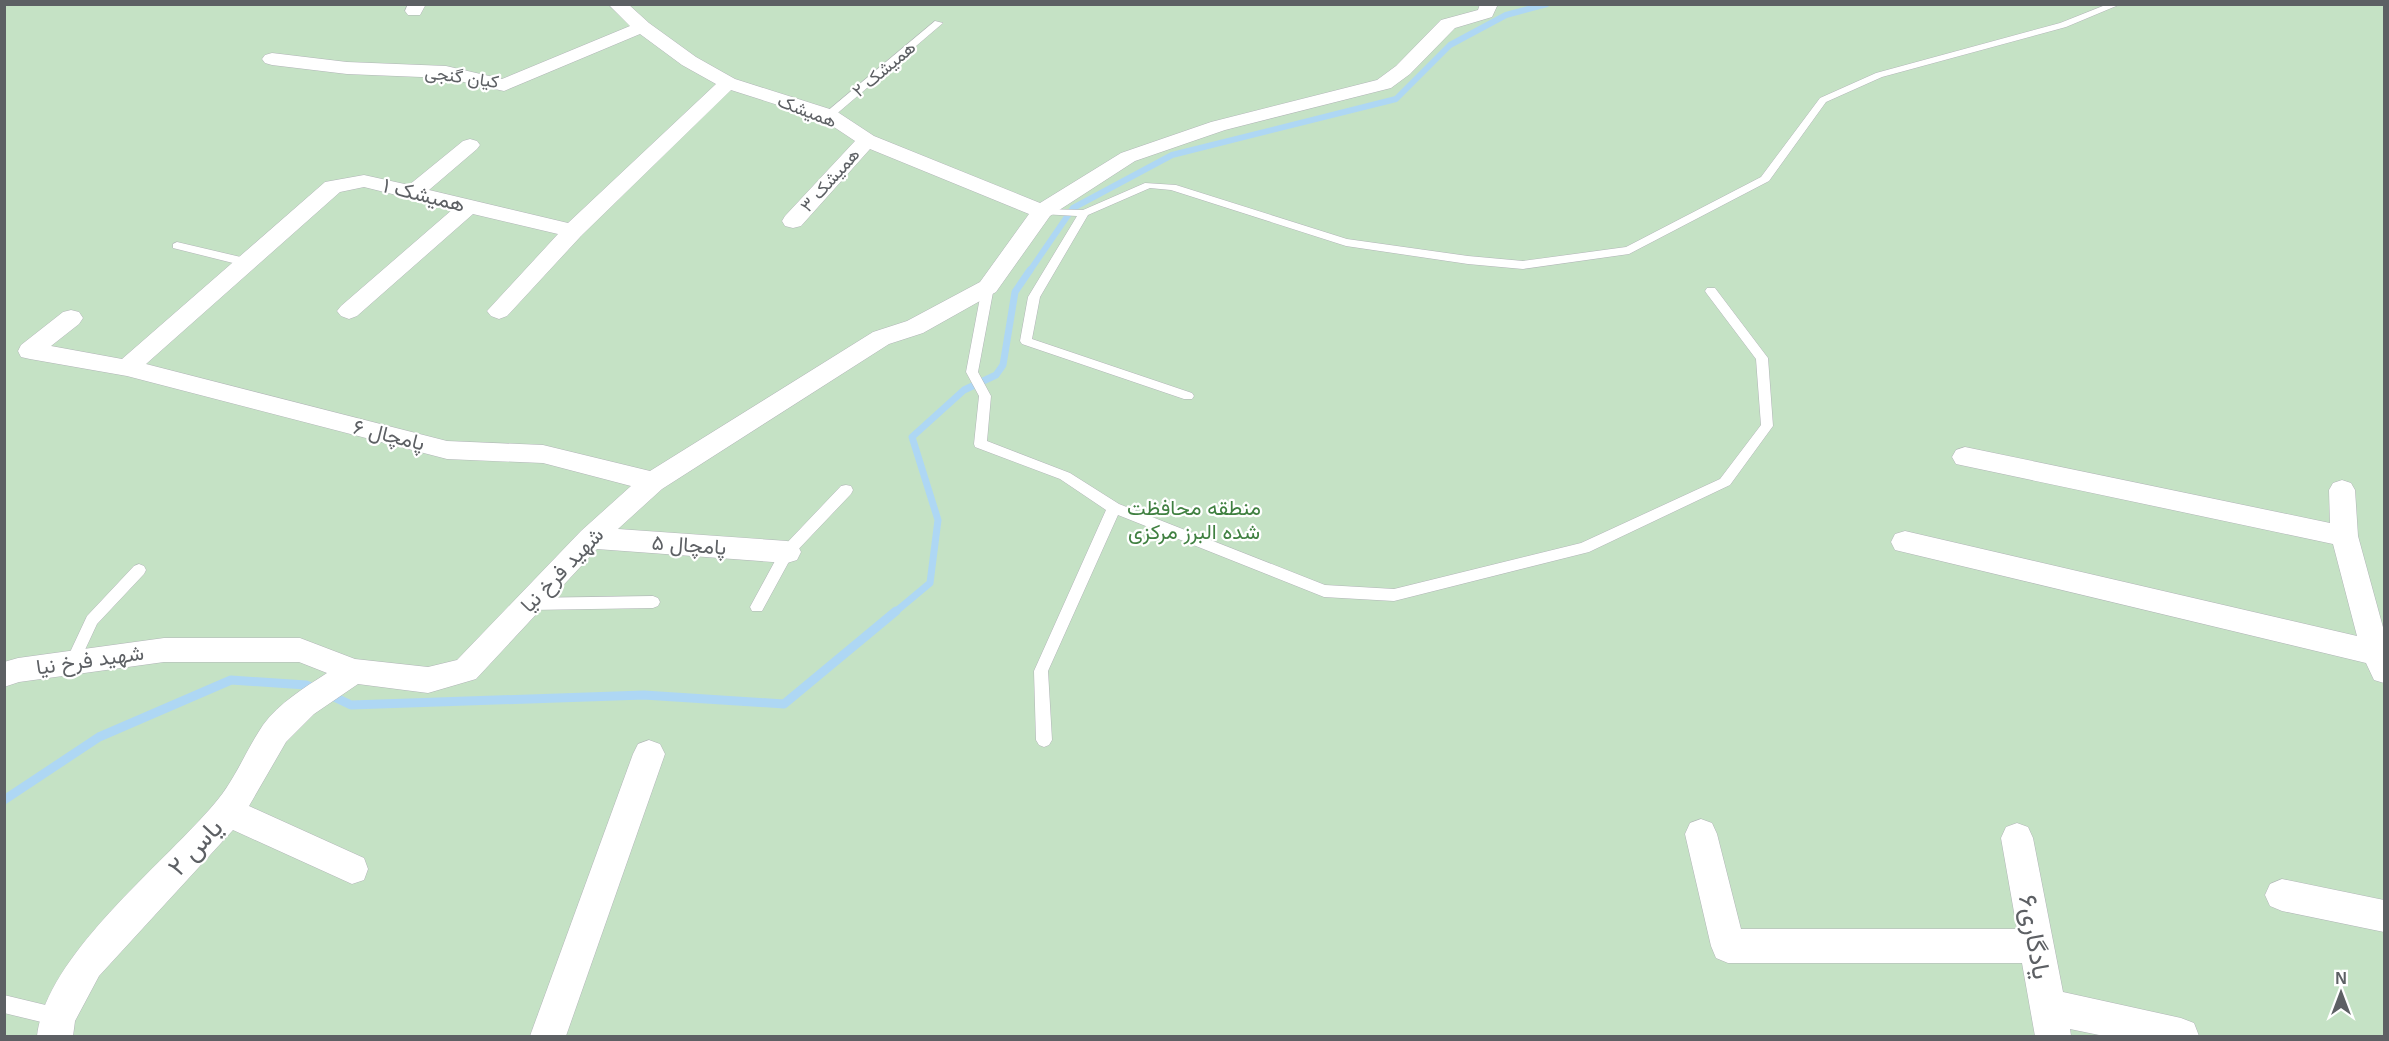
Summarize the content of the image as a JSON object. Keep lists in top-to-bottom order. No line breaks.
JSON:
{"streets":{"street":["کیان گنجی","همیشک","همیشک ۳","همیشک ۱","پامچال ۶","پامچال ۵","شهید فرخ نیا","یاس ۲","یادگاری۶"],"lane":["همیشک ۲"]},"crossings":[["همیشک ۲","همیشک"],["کیان گنجی","همیشک"],["همیشک","همیشک ۳"],["همیشک","شهید فرخ نیا"],["همیشک ۱","پامچال ۶"],["پامچال ۶","شهید فرخ نیا"],["پامچال ۵","شهید فرخ نیا"],["شهید فرخ نیا","یاس ۲"]],"parks":["منطقه محافظت شده البرز مرکزی"],"north":"top"}
